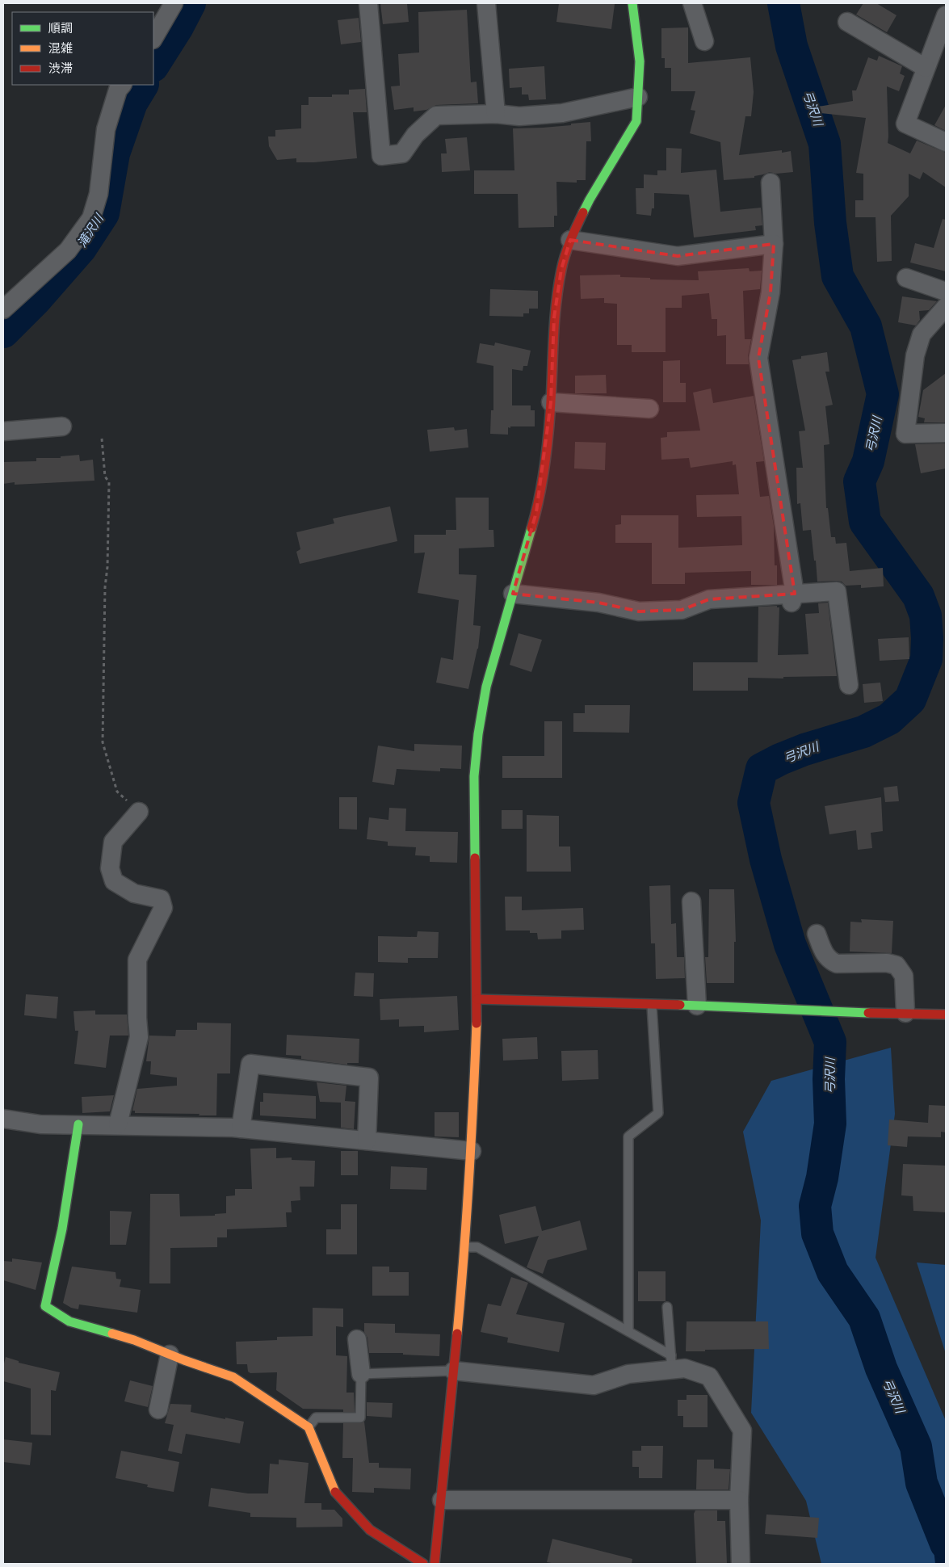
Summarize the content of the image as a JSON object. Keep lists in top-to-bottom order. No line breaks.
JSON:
{"water":["弓沢川","滝沢川"],"legend":["順調","混雑","渋滞"]}
